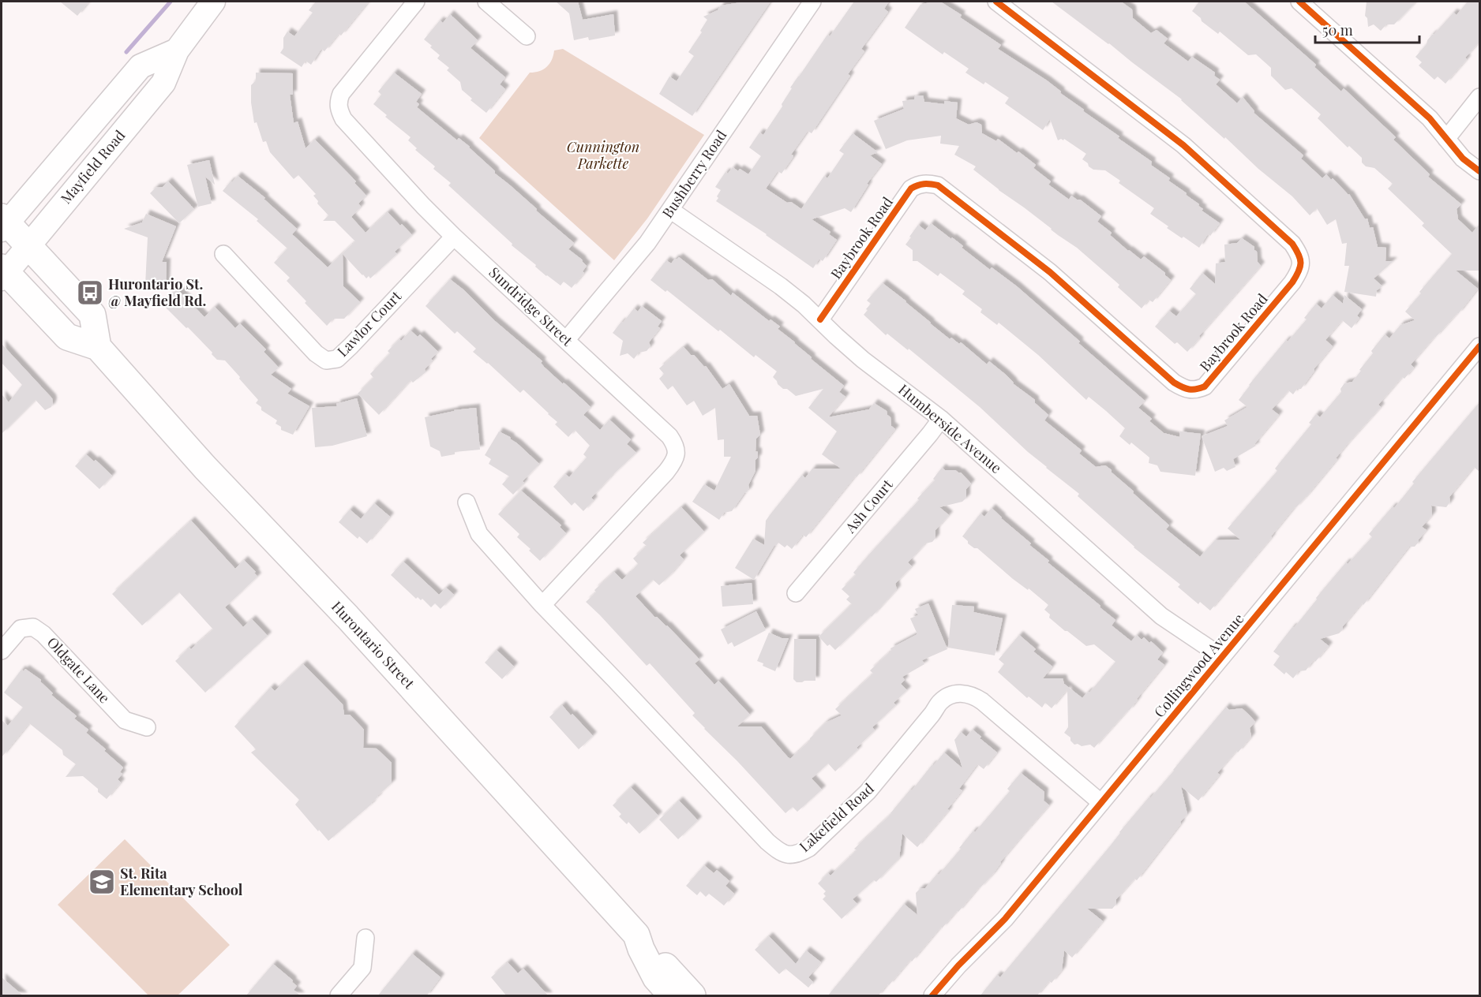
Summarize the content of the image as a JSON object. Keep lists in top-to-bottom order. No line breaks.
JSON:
{"streets":{"main road":["Mayfield Road","Hurontario Street"],"street":["Bushberry Road","Baybrook Road","Sundridge Street","Lawlor Court","Humberside Avenue","Ash Court","Collingwood Avenue","Oldgate Lane","Lakefield Road"]},"crossings":[["Bushberry Road","Sundridge Street"],["Bushberry Road","Humberside Avenue"],["Baybrook Road","Humberside Avenue"],["Sundridge Street","Lawlor Court"],["Sundridge Street","Lakefield Road"],["Humberside Avenue","Ash Court"],["Humberside Avenue","Collingwood Avenue"],["Collingwood Avenue","Lakefield Road"]],"parks":["Cunnington Parkette"],"places":{"bus stop":["Hurontario St. @ Mayfield Rd."],"school or university":["St. Rita Elementary School"]},"scale_bar":"50 m"}
